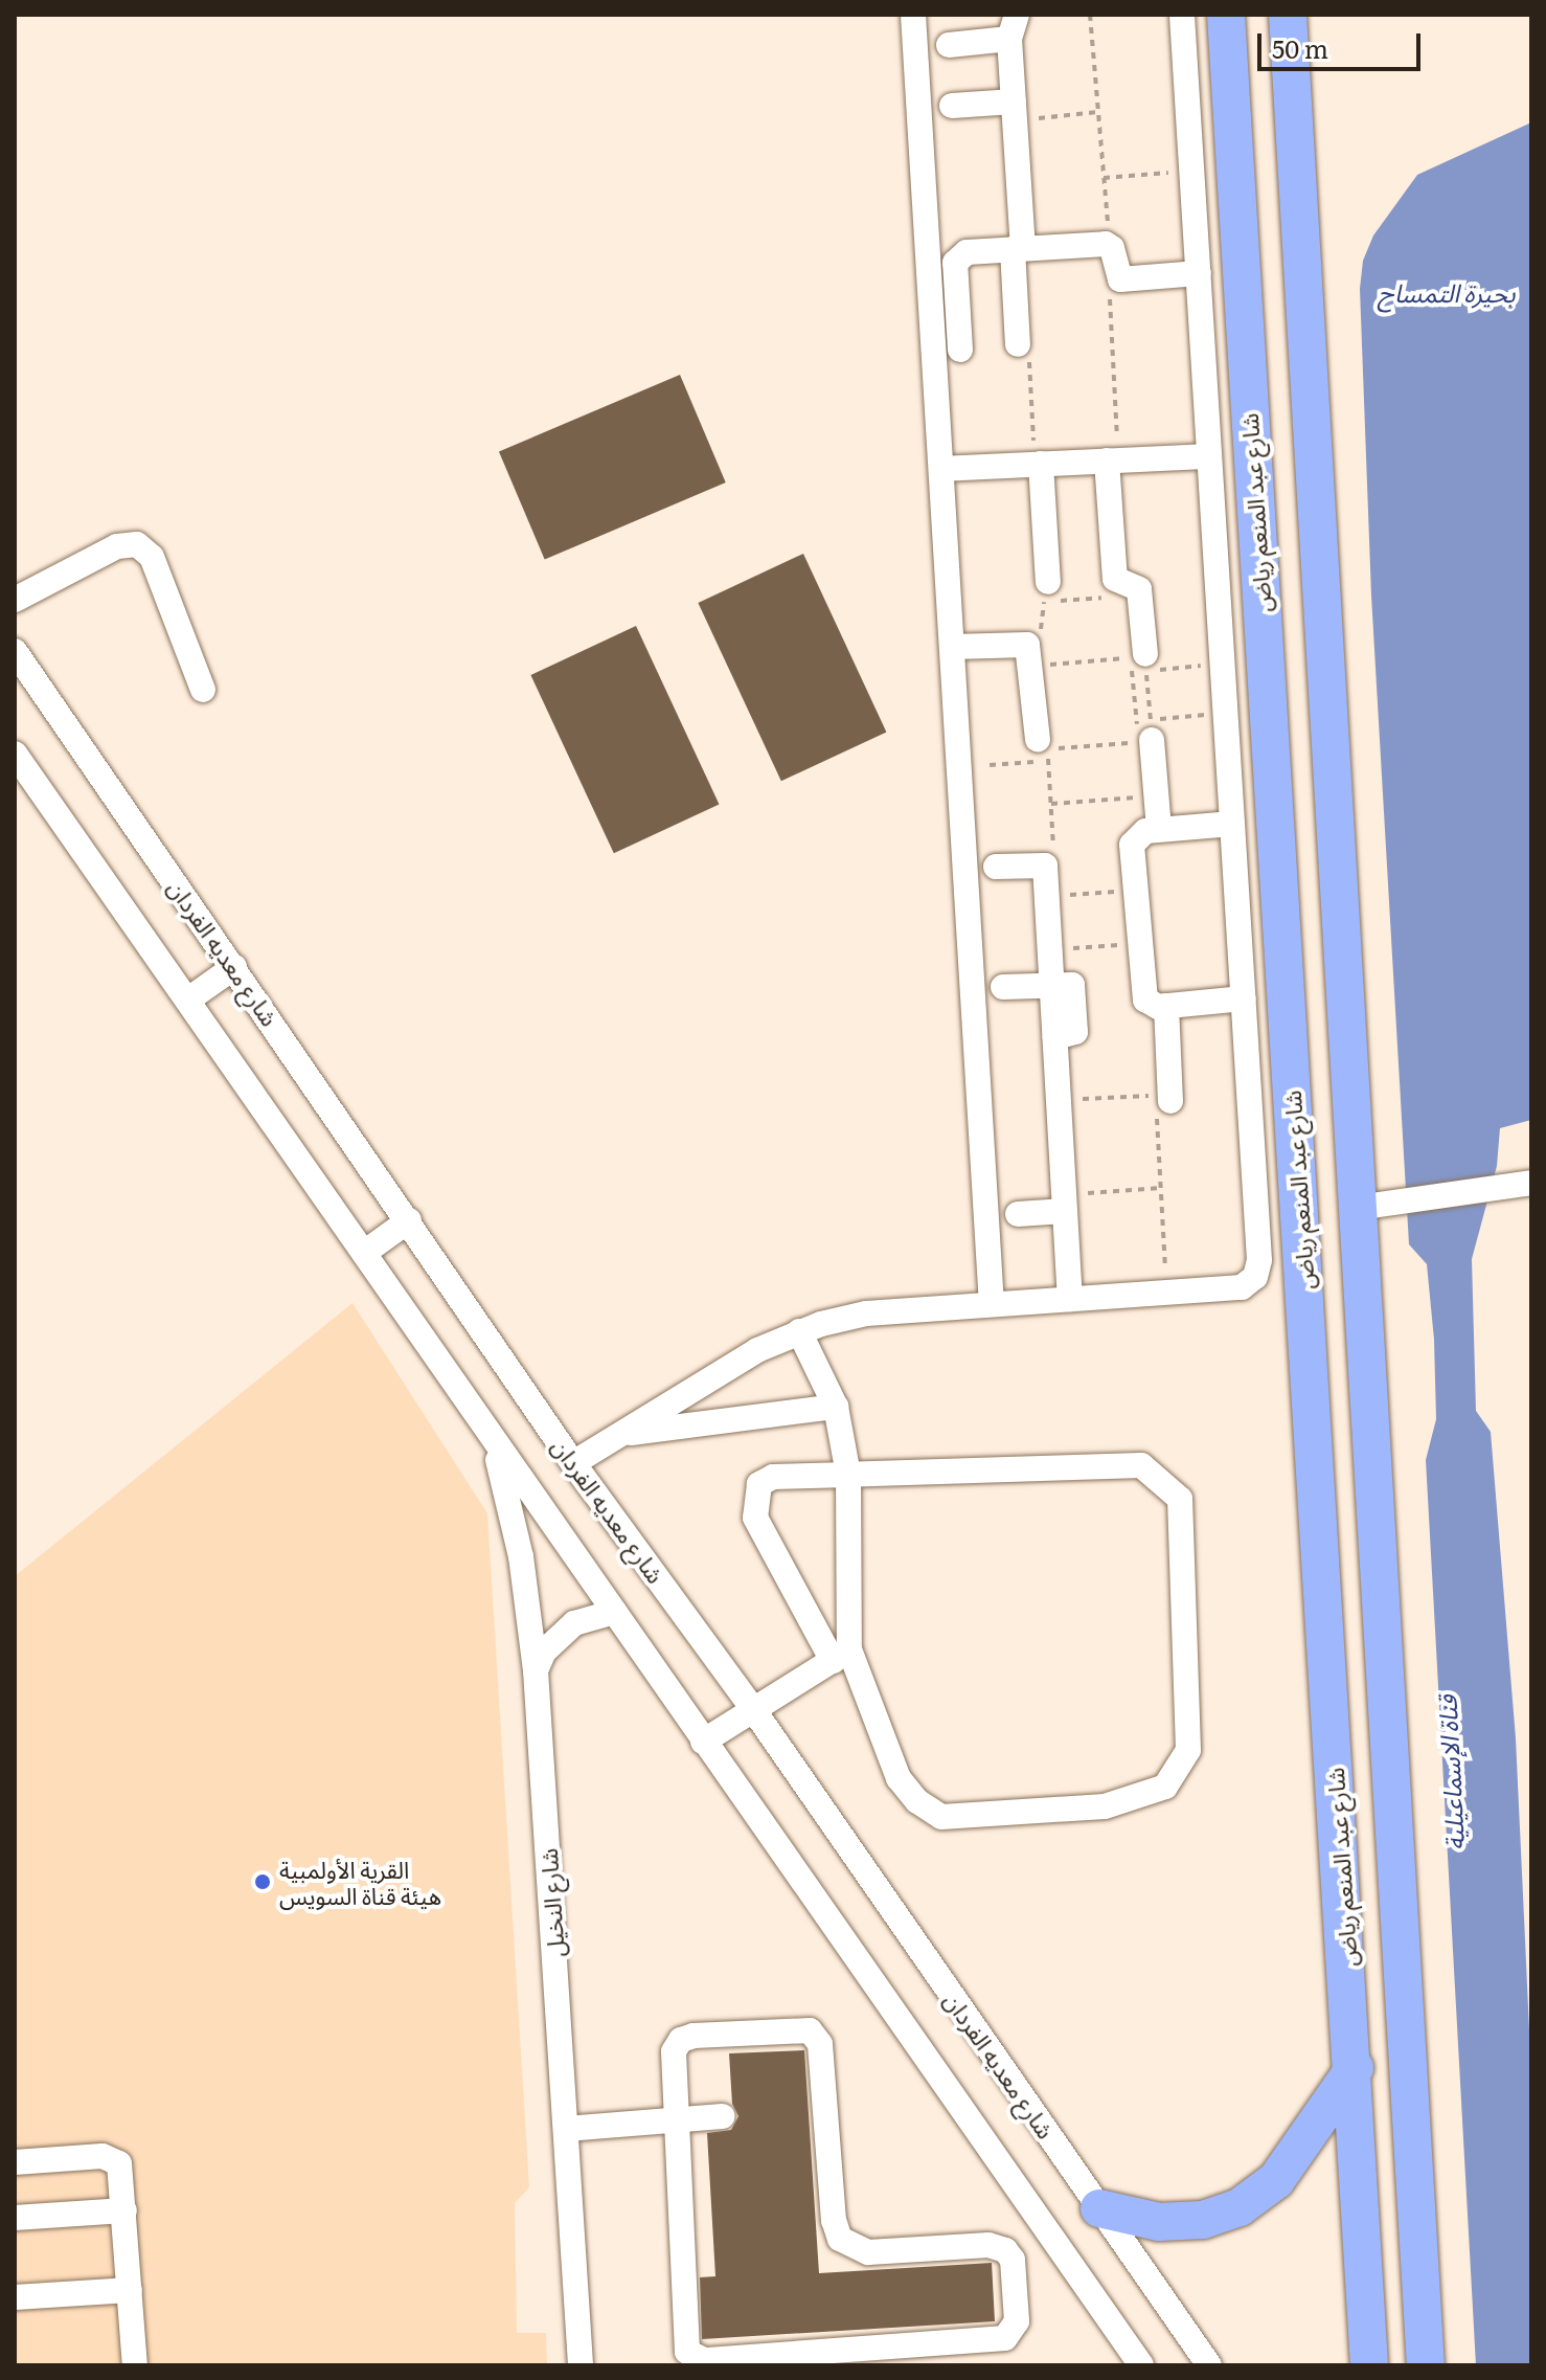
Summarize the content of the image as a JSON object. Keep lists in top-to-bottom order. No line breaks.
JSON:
{"streets":{"highway":["شارع عبد المنعم رياض"],"street":["شارع معديه الفردان","شارع النخيل"]},"water":["بحيرة التمساح","قناة الإسماعيلية"],"places":["القرية الأولمبية هيئة قناة السويس"],"scale_bar":"50 m"}
